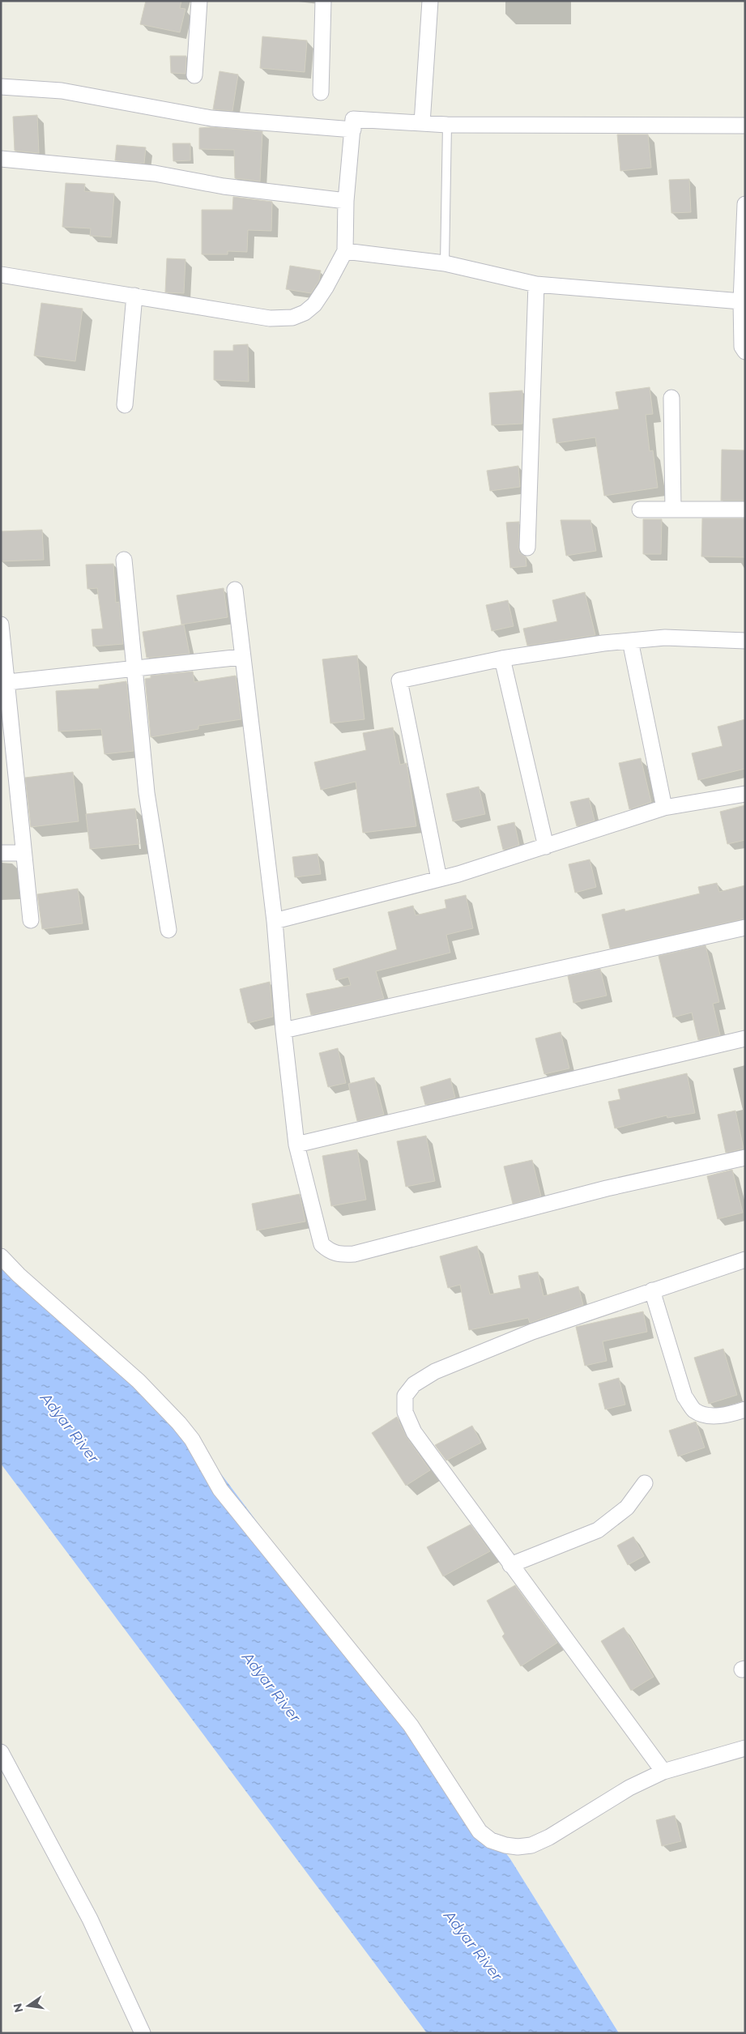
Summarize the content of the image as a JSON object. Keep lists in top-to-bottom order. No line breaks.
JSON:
{"water":["Adyar River"],"north":"left"}
